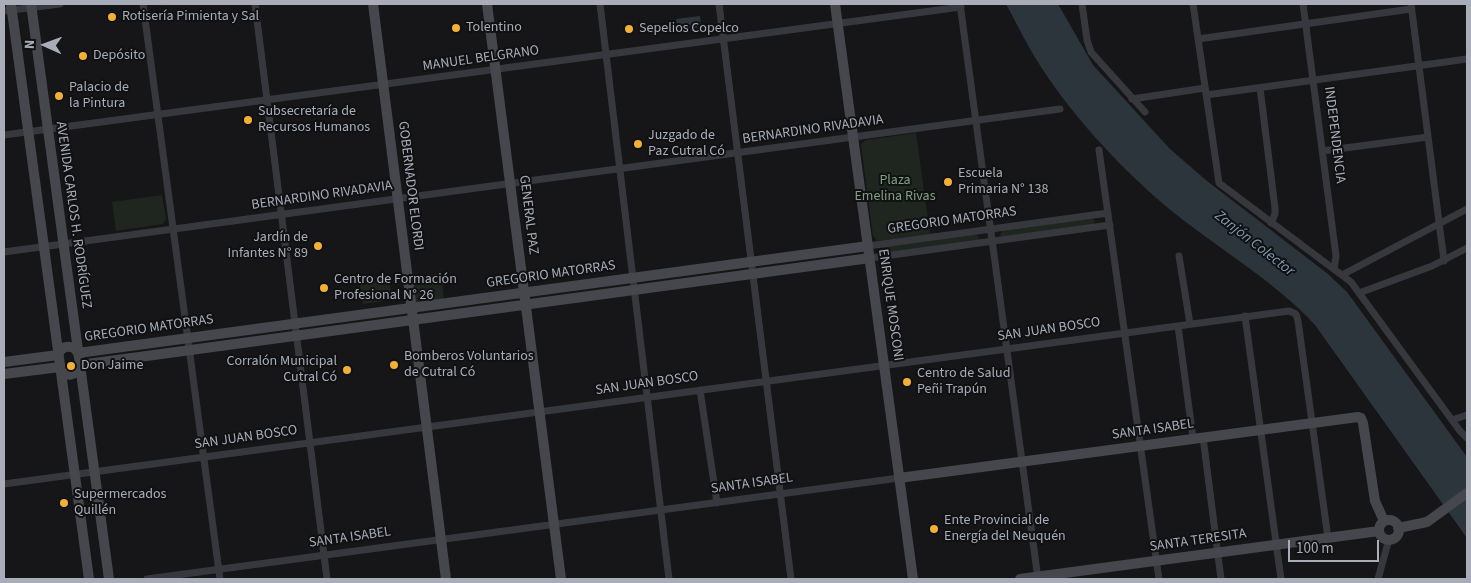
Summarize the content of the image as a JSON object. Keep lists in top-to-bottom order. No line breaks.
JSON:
{"streets":{"main road":["GOBERNADOR ELORDI","AVENIDA CARLOS H. RODRÍGUEZ","GENERAL PAZ","GREGORIO MATORRAS","ENRIQUE MOSCONI","SANTA ISABEL","SANTA TERESITA"],"street":["MANUEL BELGRANO","BERNARDINO RIVADAVIA","INDEPENDENCIA","SAN JUAN BOSCO"]},"crossings":[["MANUEL BELGRANO","GOBERNADOR ELORDI"],["MANUEL BELGRANO","AVENIDA CARLOS H. RODRÍGUEZ"],["MANUEL BELGRANO","GENERAL PAZ"],["MANUEL BELGRANO","ENRIQUE MOSCONI"],["BERNARDINO RIVADAVIA","GOBERNADOR ELORDI"],["BERNARDINO RIVADAVIA","AVENIDA CARLOS H. RODRÍGUEZ"],["BERNARDINO RIVADAVIA","GENERAL PAZ"],["BERNARDINO RIVADAVIA","ENRIQUE MOSCONI"],["GOBERNADOR ELORDI","GREGORIO MATORRAS"],["GOBERNADOR ELORDI","SAN JUAN BOSCO"],["GOBERNADOR ELORDI","SANTA ISABEL"],["AVENIDA CARLOS H. RODRÍGUEZ","GREGORIO MATORRAS"],["AVENIDA CARLOS H. RODRÍGUEZ","SAN JUAN BOSCO"],["GENERAL PAZ","GREGORIO MATORRAS"],["GENERAL PAZ","SAN JUAN BOSCO"],["GENERAL PAZ","SANTA ISABEL"],["GREGORIO MATORRAS","ENRIQUE MOSCONI"],["ENRIQUE MOSCONI","SAN JUAN BOSCO"],["ENRIQUE MOSCONI","SANTA ISABEL"],["SAN JUAN BOSCO","SANTA ISABEL"],["SANTA ISABEL","SANTA TERESITA"]],"water":["Zanjón Colector"],"parks":["Plaza Emelina Rivas"],"places":["Rotisería Pimienta y Sal","Tolentino","Sepelios Copelco","Depósito","Palacio de la Pintura","Subsecretaría de Recursos Humanos","Juzgado de Paz Cutral Có","Escuela Primaria N° 138","Jardín de Infantes N° 89","Centro de Formación Profesional N° 26","Bomberos Voluntarios de Cutral Có","Don Jaime","Corralón Municipal Cutral Có","Centro de Salud Peñi Trapún","Supermercados Quillén","Ente Provincial de Energía del Neuquén"],"scale_bar":"100 m","north":"left"}
